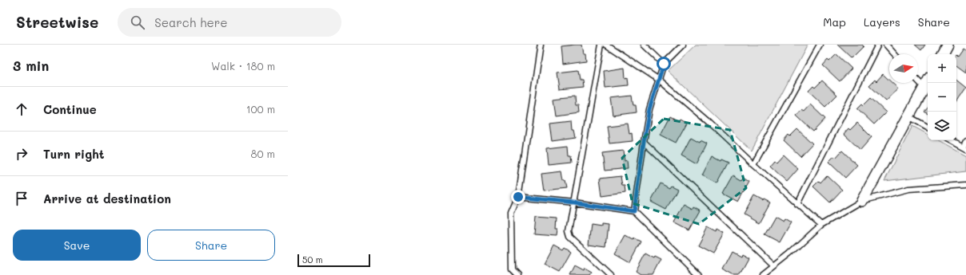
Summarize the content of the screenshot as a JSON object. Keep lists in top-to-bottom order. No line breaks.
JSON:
{"scale_bar":"50 m","north":"right","page":{"header":"Streetwise","search":"Search here","nav":["Map","Layers","Share"],"heading":["3 min","Walk · 180 m"],"map_buttons":["+","−"],"list":[["Continue","100 m"],["Turn right","80 m"],"Arrive at destination"],"buttons":["Save","Share"],"scale":"50 m"}}
